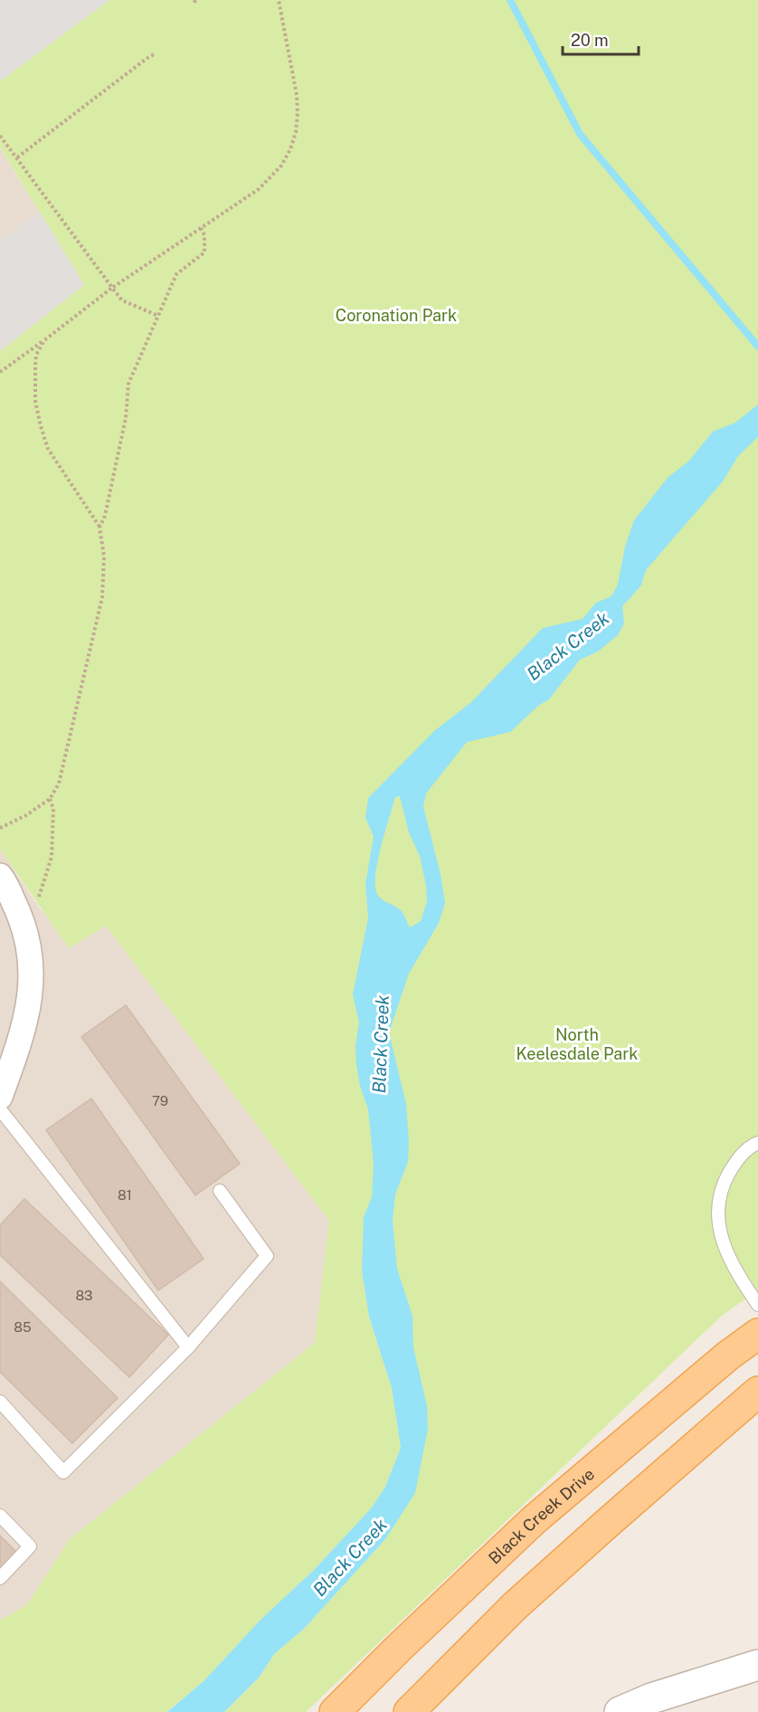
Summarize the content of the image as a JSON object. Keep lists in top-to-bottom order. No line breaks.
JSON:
{"streets":{"main road":["Black Creek Drive"]},"water":["Black Creek"],"parks":["Coronation Park","North Keelesdale Park"],"house_numbers":["79","81","83","85"],"scale_bar":"20 m"}
